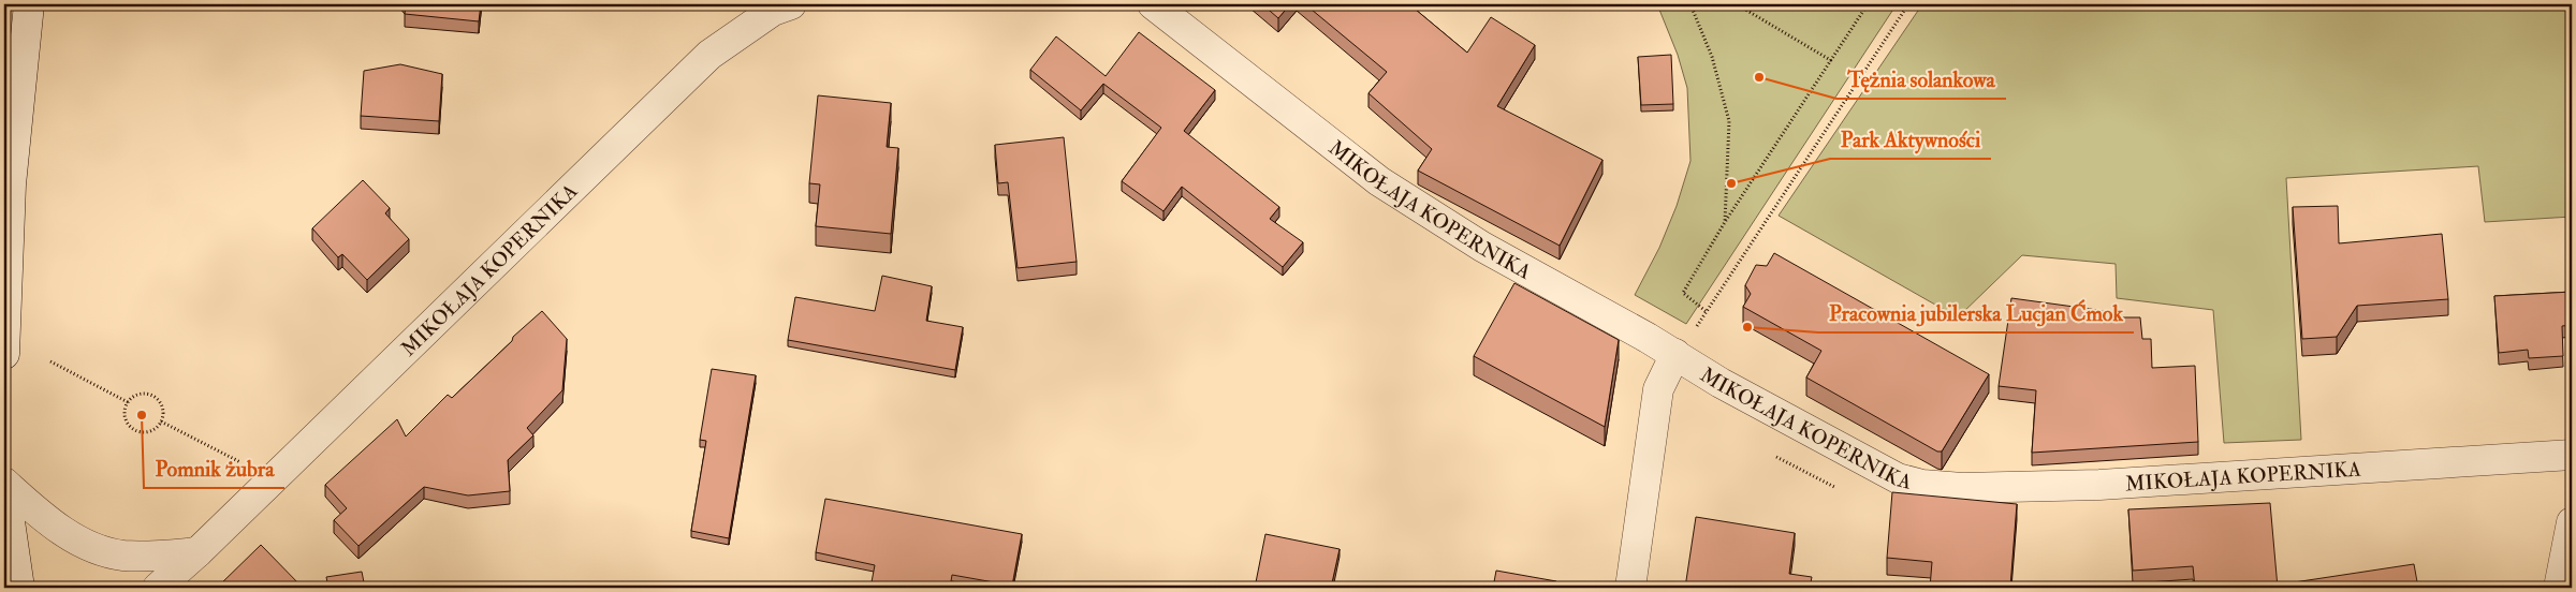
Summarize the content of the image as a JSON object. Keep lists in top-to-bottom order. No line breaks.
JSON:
{"streets":{"street":["MIKOŁAJA KOPERNIKA"]},"places":["Tężnia solankowa","Park Aktywności","Pracownia jubilerska Lucjan Ćmok","Pomnik żubra"]}
